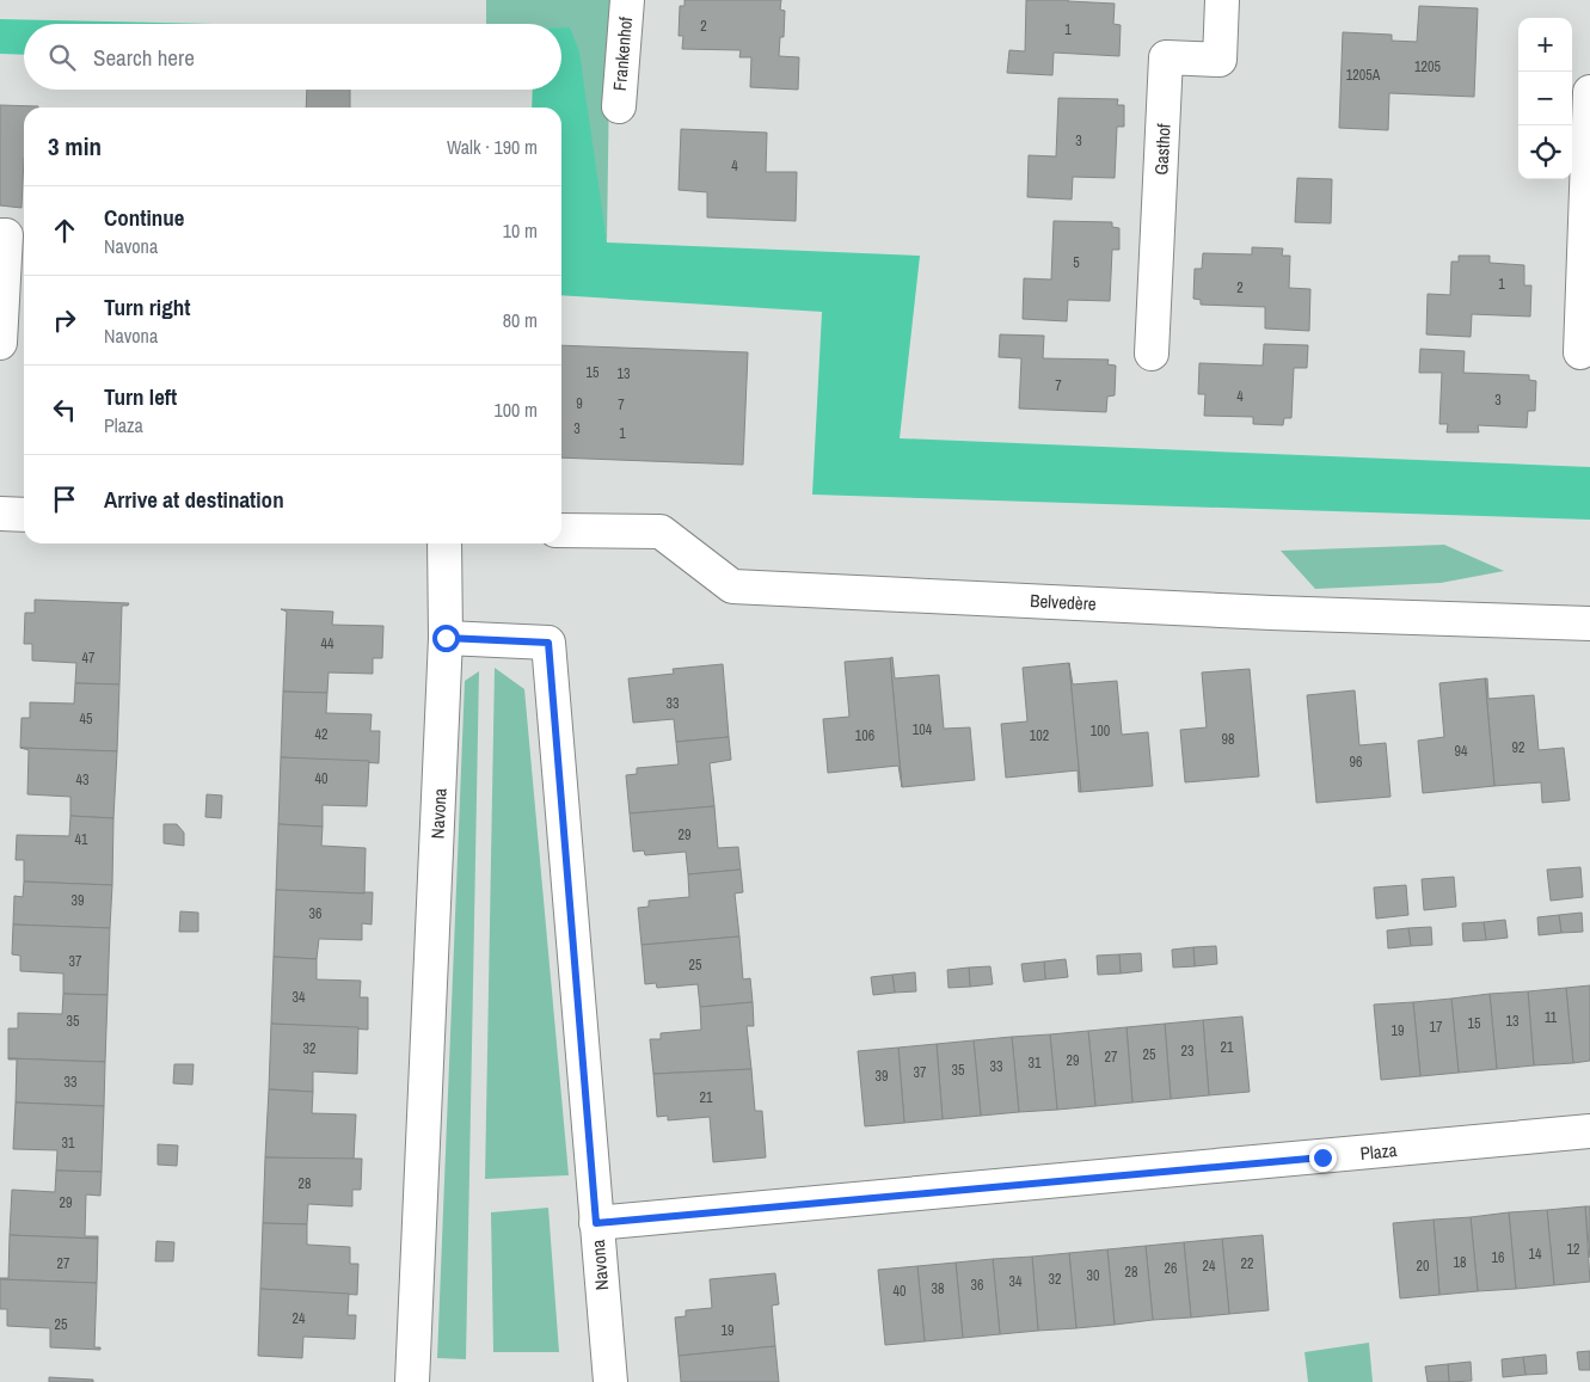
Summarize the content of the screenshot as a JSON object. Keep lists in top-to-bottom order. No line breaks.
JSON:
{"streets":{"street":["Frankenhof","Gasthof","Belvedère","Navona","Plaza"]},"crossings":[["Navona","Plaza"]],"house_numbers":["2","1","1205","1205A","3","4","5","1","2","15","13","7","4","3","9","7","3","1","44","47","33","45","104","100","42","106","102","98","92","94","96","40","43","29","41","39","36","37","25","34","11","35","13","15","17","19","21","32","23","25","27","29","31","33","35","37","39","33","21","31","28","29","12","14","16","18","27","22","24","20","26","28","30","32","34","36","38","40","24","25","19"],"page":{"map_buttons":["+","−"],"search":"Search here","heading":["3 min","Walk · 190 m"],"list":[["Continue","Navona","10 m"],["Turn right","Navona","80 m"],["Turn left","Plaza","100 m"],"Arrive at destination"]}}
